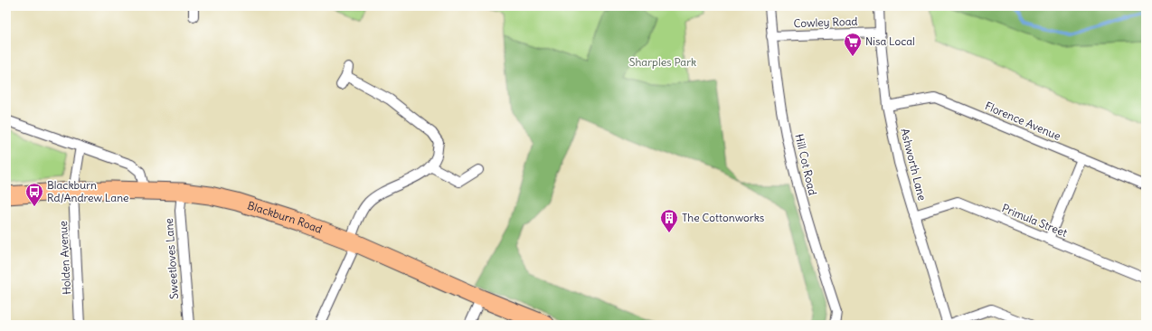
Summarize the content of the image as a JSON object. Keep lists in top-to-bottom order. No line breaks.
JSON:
{"streets":{"highway":["Blackburn Road"],"street":["Cowley Road","Florence Avenue","Hill Cot Road","Ashworth Lane","Primula Street","Holden Avenue","Sweetloves Lane"]},"crossings":[["Cowley Road","Hill Cot Road"],["Cowley Road","Ashworth Lane"],["Florence Avenue","Ashworth Lane"],["Ashworth Lane","Primula Street"],["Blackburn Road","Holden Avenue"],["Blackburn Road","Sweetloves Lane"]],"parks":["Sharples Park"],"places":{"supermarket":["Nisa Local"],"bus stop":["Blackburn Rd/Andrew Lane"],"building":["The Cottonworks"]}}
